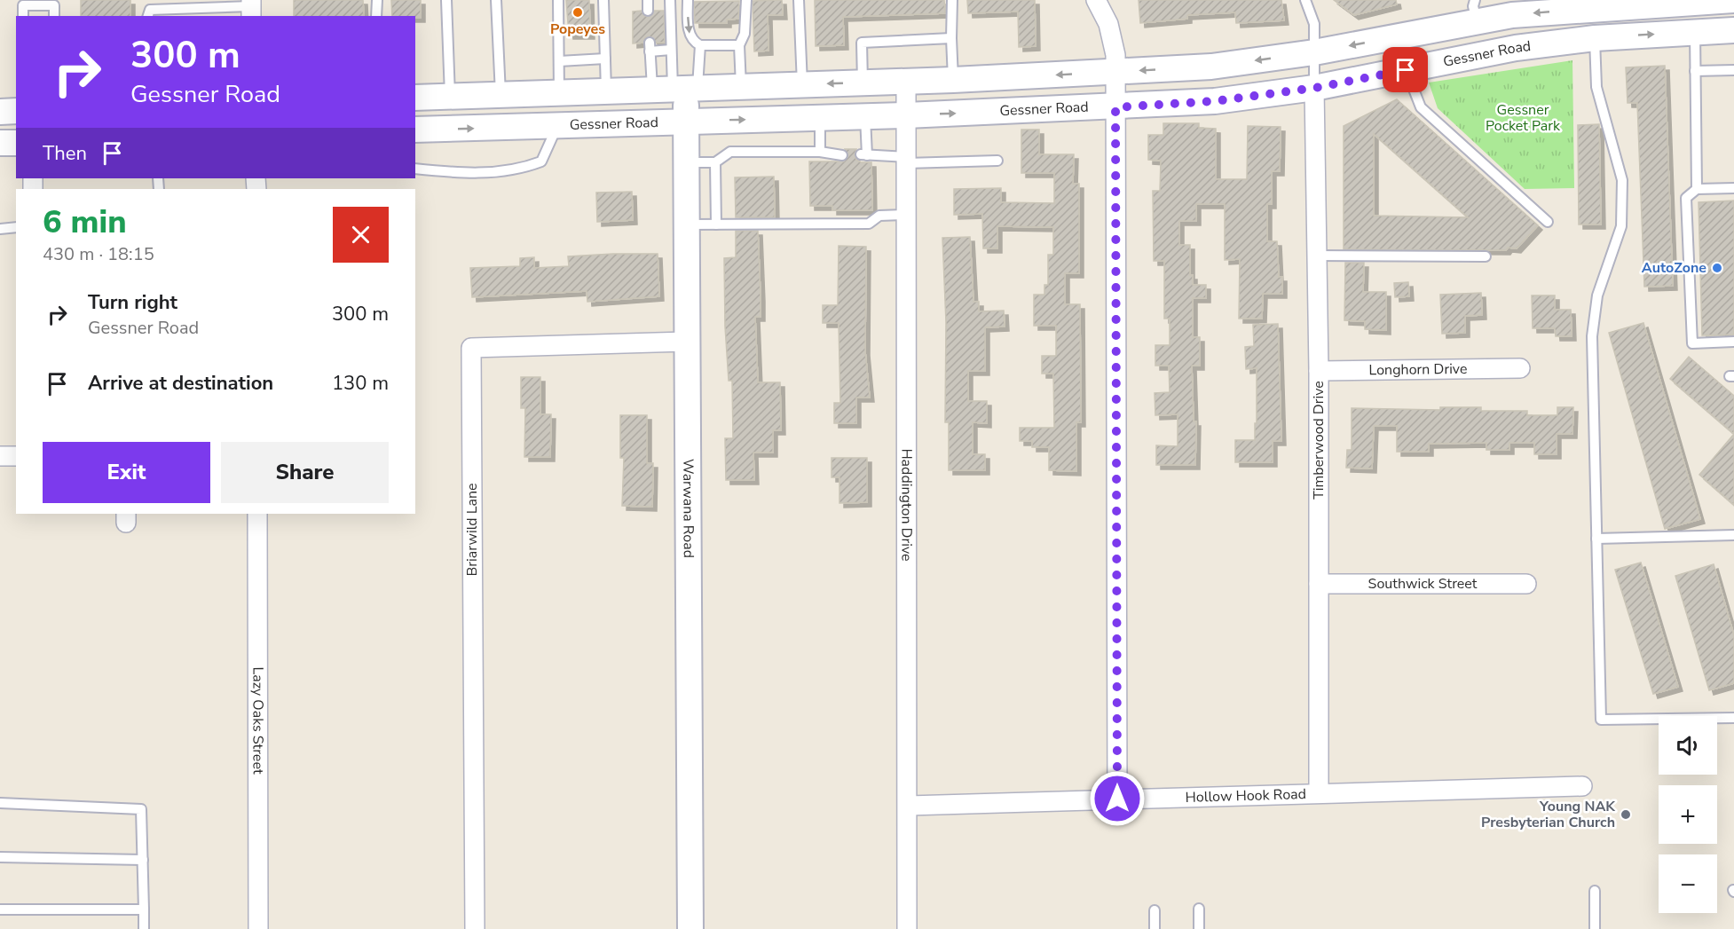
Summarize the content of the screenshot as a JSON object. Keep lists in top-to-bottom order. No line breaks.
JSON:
{"streets":{"main road":["Gessner Road","Warwana Road"],"street":["Longhorn Drive","Timberwood Drive","Haddington Drive","Briarwild Lane","Southwick Street","Lazy Oaks Street","Hollow Hook Road"]},"crossings":[["Gessner Road","Timberwood Drive"],["Gessner Road","Haddington Drive"],["Gessner Road","Warwana Road"],["Longhorn Drive","Timberwood Drive"],["Timberwood Drive","Southwick Street"],["Timberwood Drive","Hollow Hook Road"],["Haddington Drive","Hollow Hook Road"],["Warwana Road","Briarwild Lane"]],"parks":["Gessner Pocket Park"],"places":["Popeyes","AutoZone","Young NAK Presbyterian Church"],"page":{"turn":["300 m","Gessner Road"],"then":"Then","heading":["6 min","430 m · 18:15"],"list":[{"name":"Turn right","note":"Gessner Road","value":"300 m"},{"name":"Arrive at destination","value":"130 m"}],"buttons":["Exit","Share"],"map_buttons":["+","−"]}}
